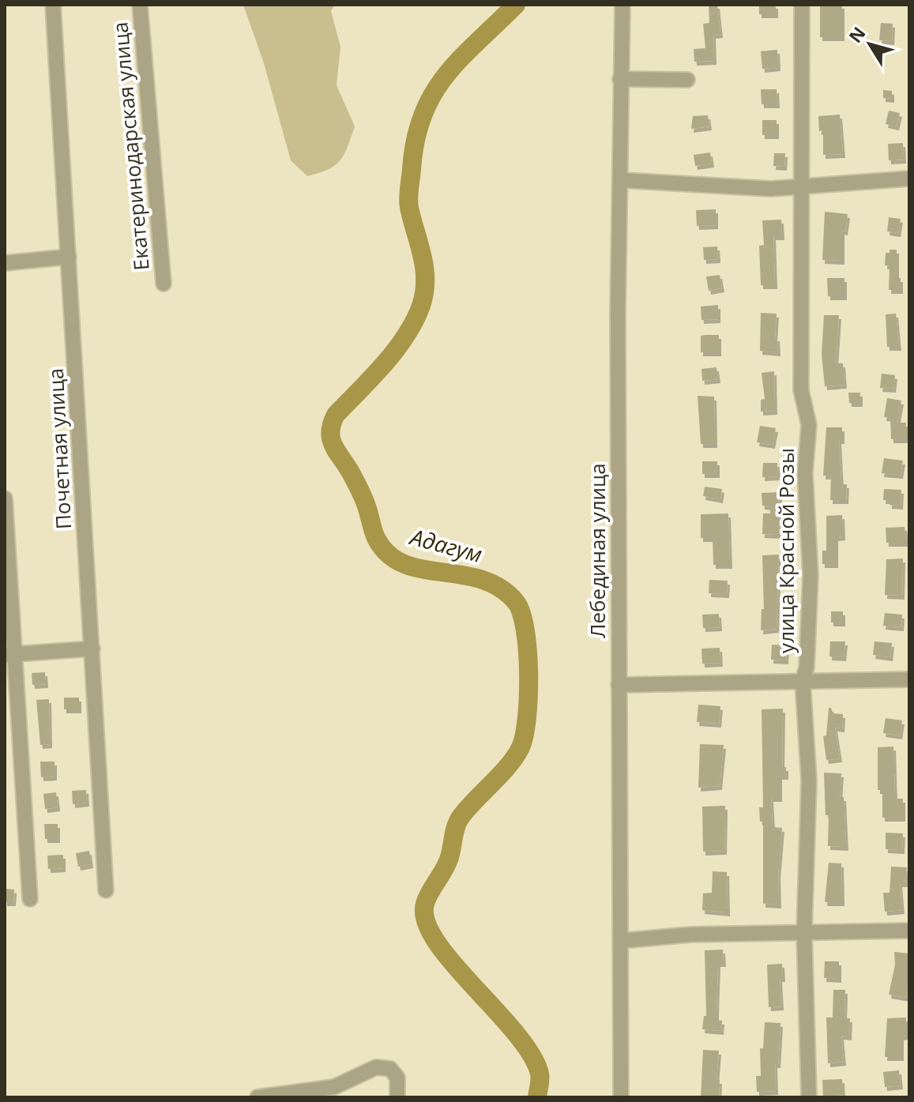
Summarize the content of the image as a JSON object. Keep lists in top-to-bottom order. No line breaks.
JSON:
{"streets":{"street":["Екатеринодарская улица","Почетная улица","Лебединая улица","улица Красной Розы"]},"water":["Адагум"],"north":"top left"}
